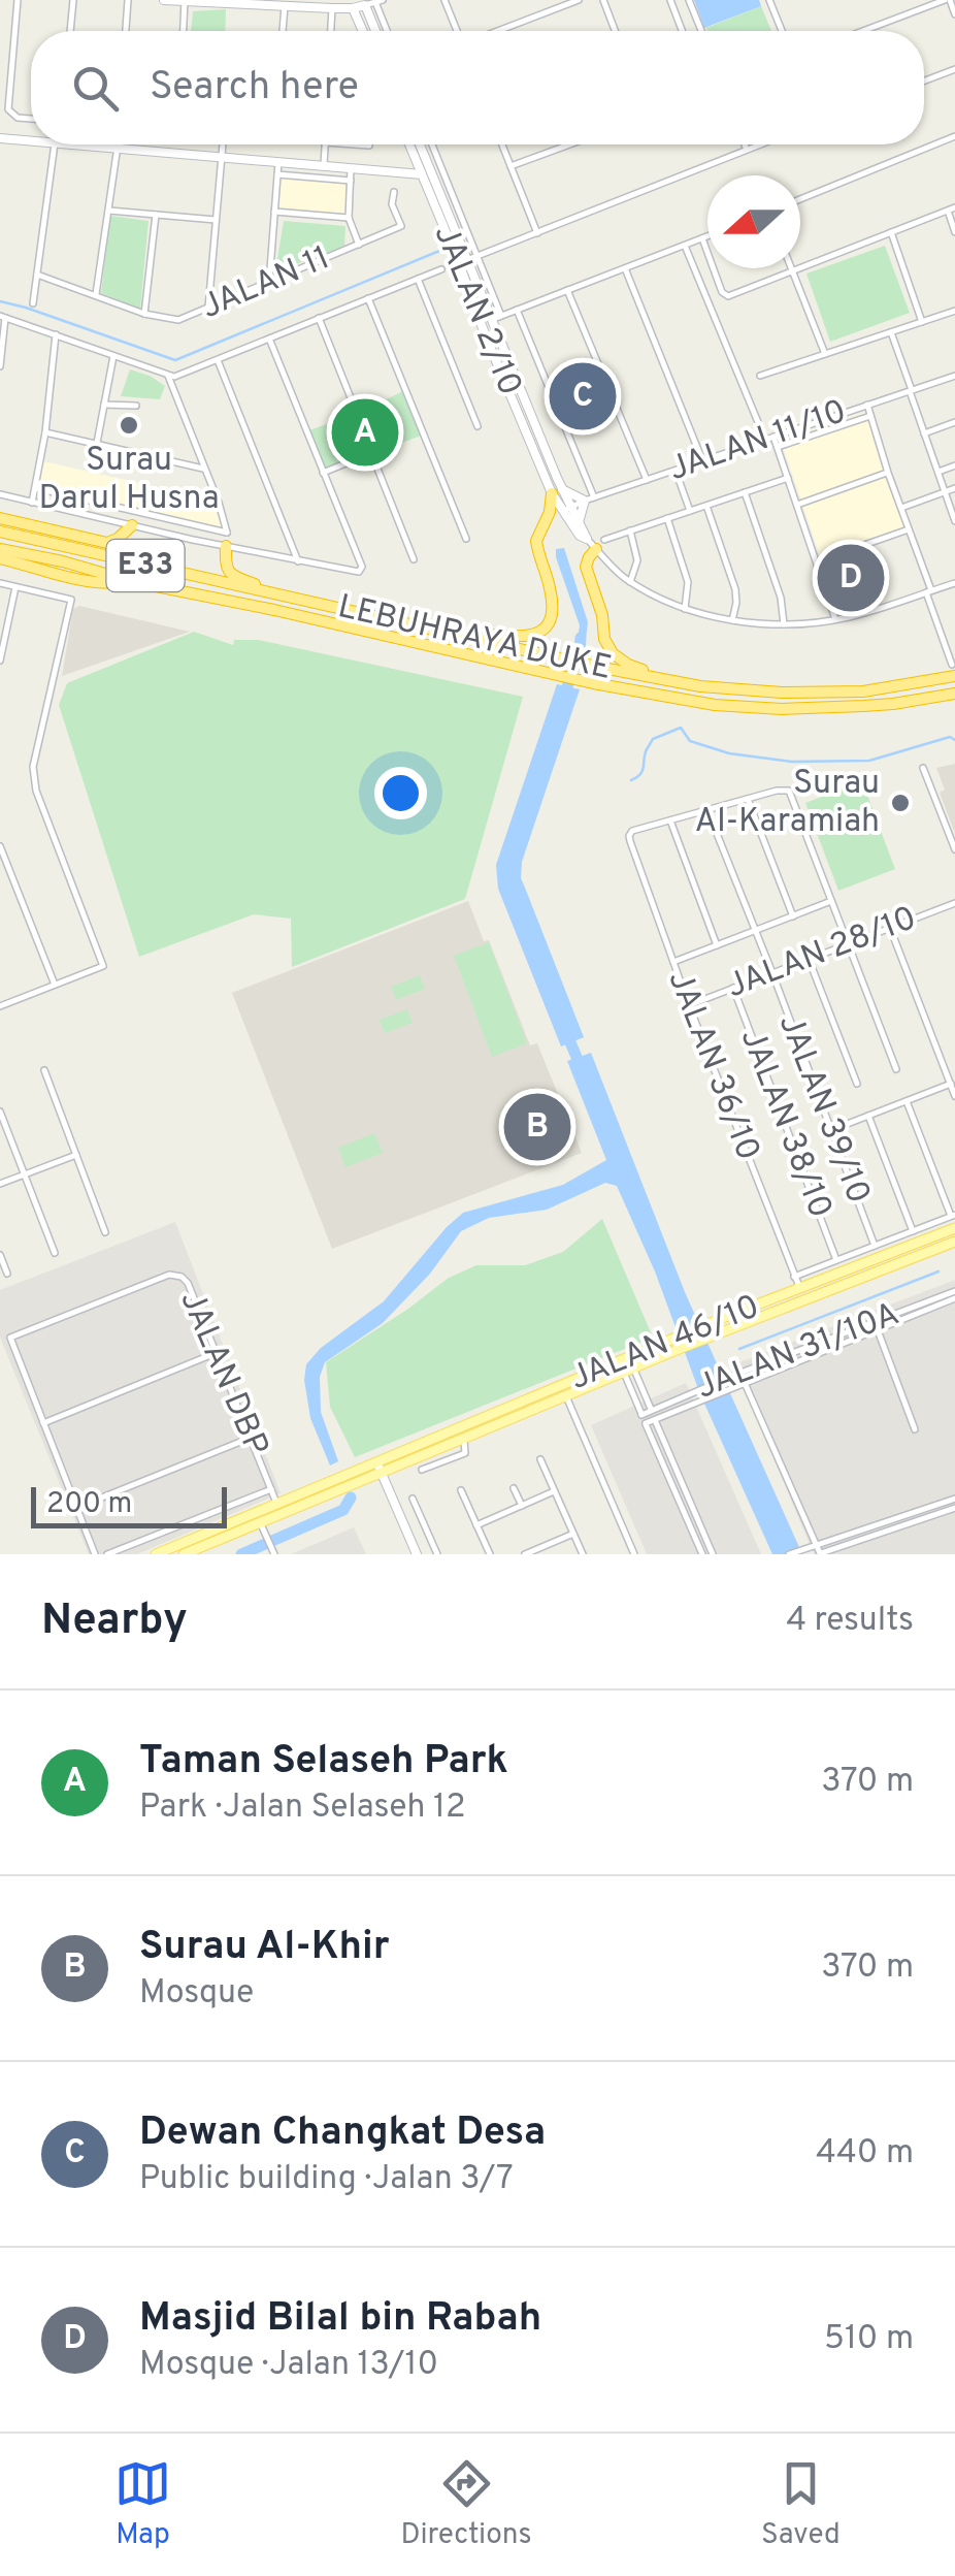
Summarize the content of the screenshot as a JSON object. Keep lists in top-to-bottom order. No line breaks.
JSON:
{"streets":{"highway":["E33","LEBUHRAYA DUKE"],"main road":["JALAN 46/10"],"street":["JALAN 11","JALAN 2/10","JALAN 11/10","JALAN 28/10","JALAN 36/10","JALAN 39/10","JALAN 38/10","JALAN 31/10A","JALAN DBP"]},"crossings":[["JALAN 2/10","JALAN 11/10"],["JALAN 28/10","JALAN 36/10"],["JALAN 28/10","JALAN 39/10"],["JALAN 28/10","JALAN 38/10"],["JALAN 36/10","JALAN 46/10"],["JALAN 39/10","JALAN 46/10"],["JALAN 38/10","JALAN 46/10"]],"places":["Surau Darul Husna","Surau Al-Karamiah"],"scale_bar":"200 m","north":"left","page":{"search":"Search here","pins":["C","A","D","B"],"scale":"200 m","heading":["Nearby","4 results"],"list":[{"mark":"A","name":"Taman Selaseh Park","note":"Park · Jalan Selaseh 12","value":"370 m"},{"mark":"B","name":"Surau Al-Khir","note":"Mosque","value":"370 m"},{"mark":"C","name":"Dewan Changkat Desa","note":"Public building · Jalan 3/7","value":"440 m"},{"mark":"D","name":"Masjid Bilal bin Rabah","note":"Mosque · Jalan 13/10","value":"510 m"}],"nav":["Map","Directions","Saved"]}}
